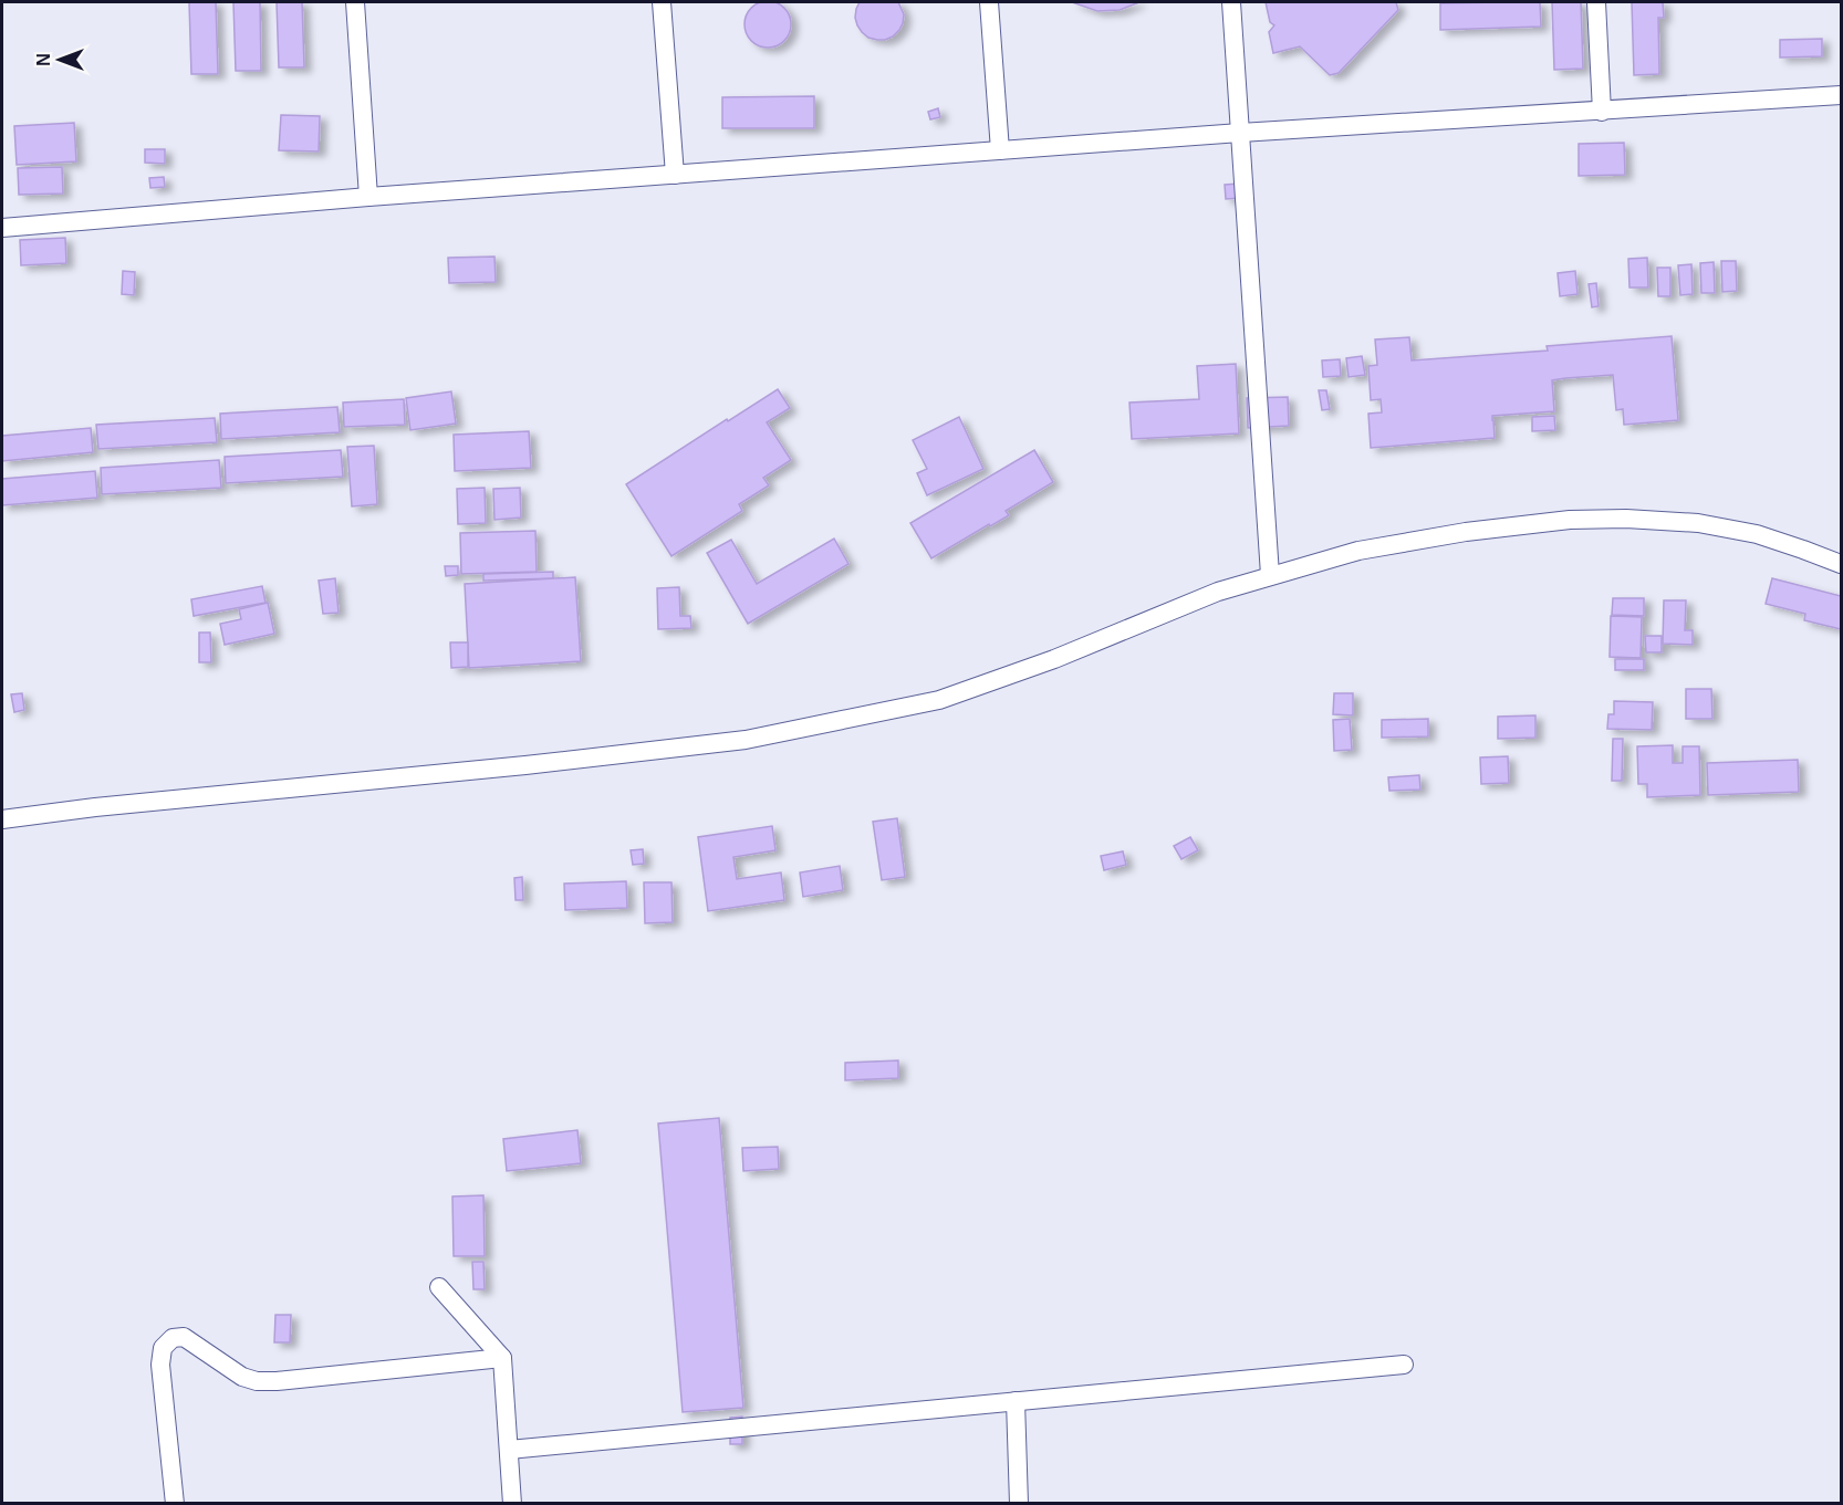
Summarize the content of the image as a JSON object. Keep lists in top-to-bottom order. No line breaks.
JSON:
{"north":"left"}
